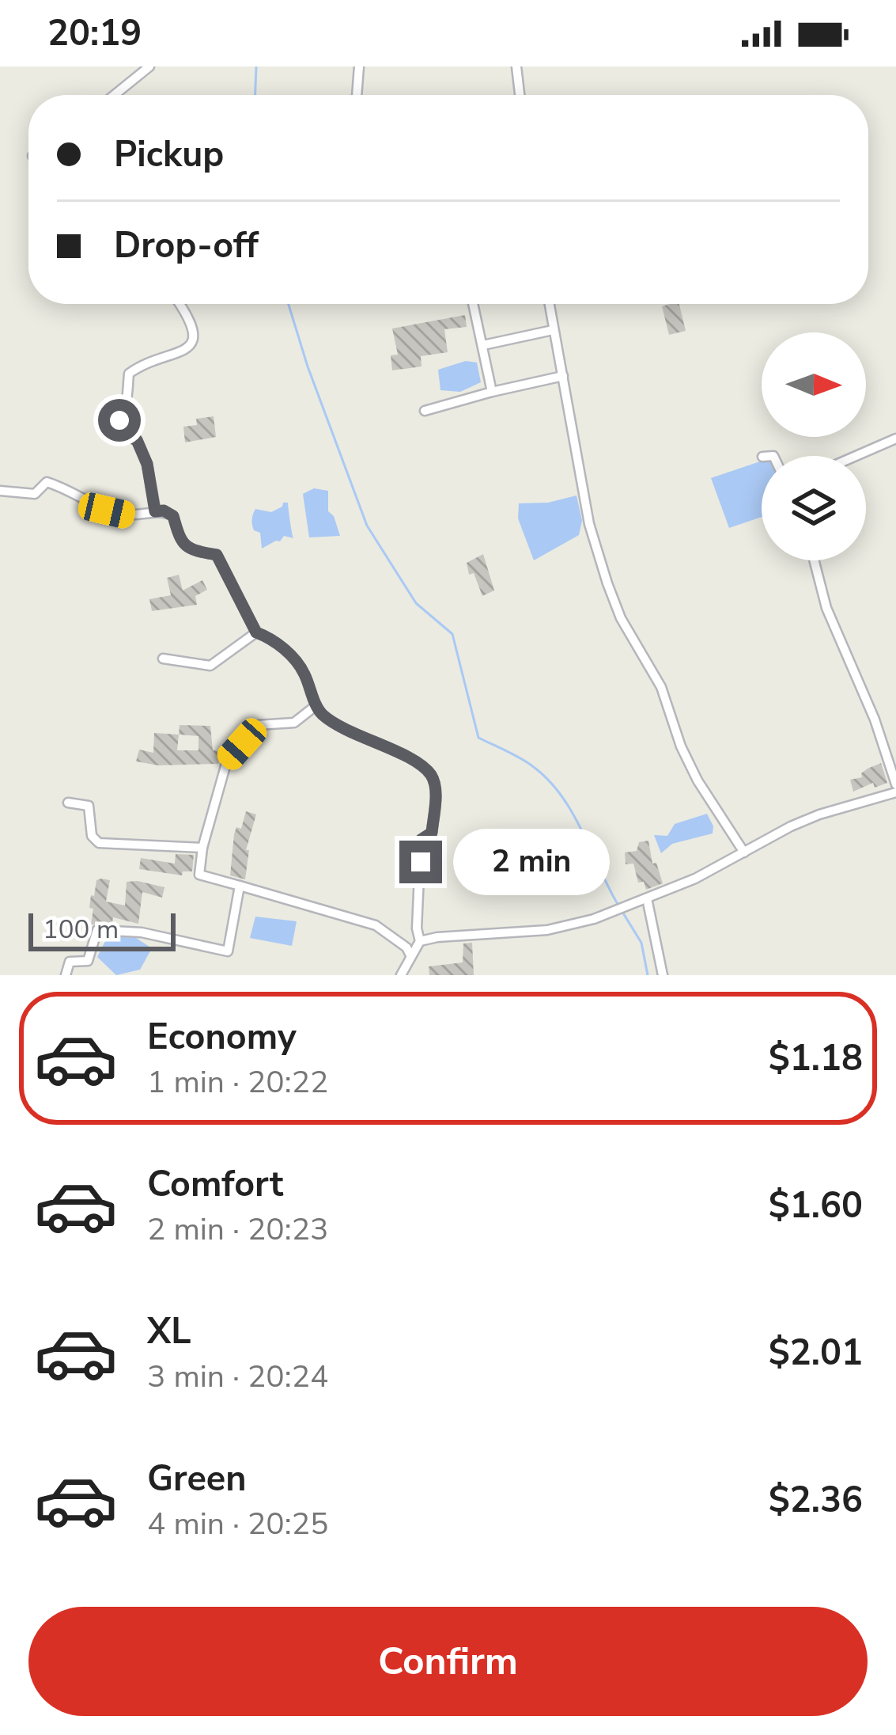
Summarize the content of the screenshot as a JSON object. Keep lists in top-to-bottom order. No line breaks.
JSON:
{"scale_bar":"100 m","north":"right","page":{"status":"20:19","banner":["Pickup","Drop-off"],"bubble":"2 min","scale":"100 m","list":[{"name":"Economy","note":"1 min · 20:22","value":"$1.18"},{"name":"Comfort","note":"2 min · 20:23","value":"$1.60"},{"name":"XL","note":"3 min · 20:24","value":"$2.01"},{"name":"Green","note":"4 min · 20:25","value":"$2.36"}],"buttons":"Confirm"}}
